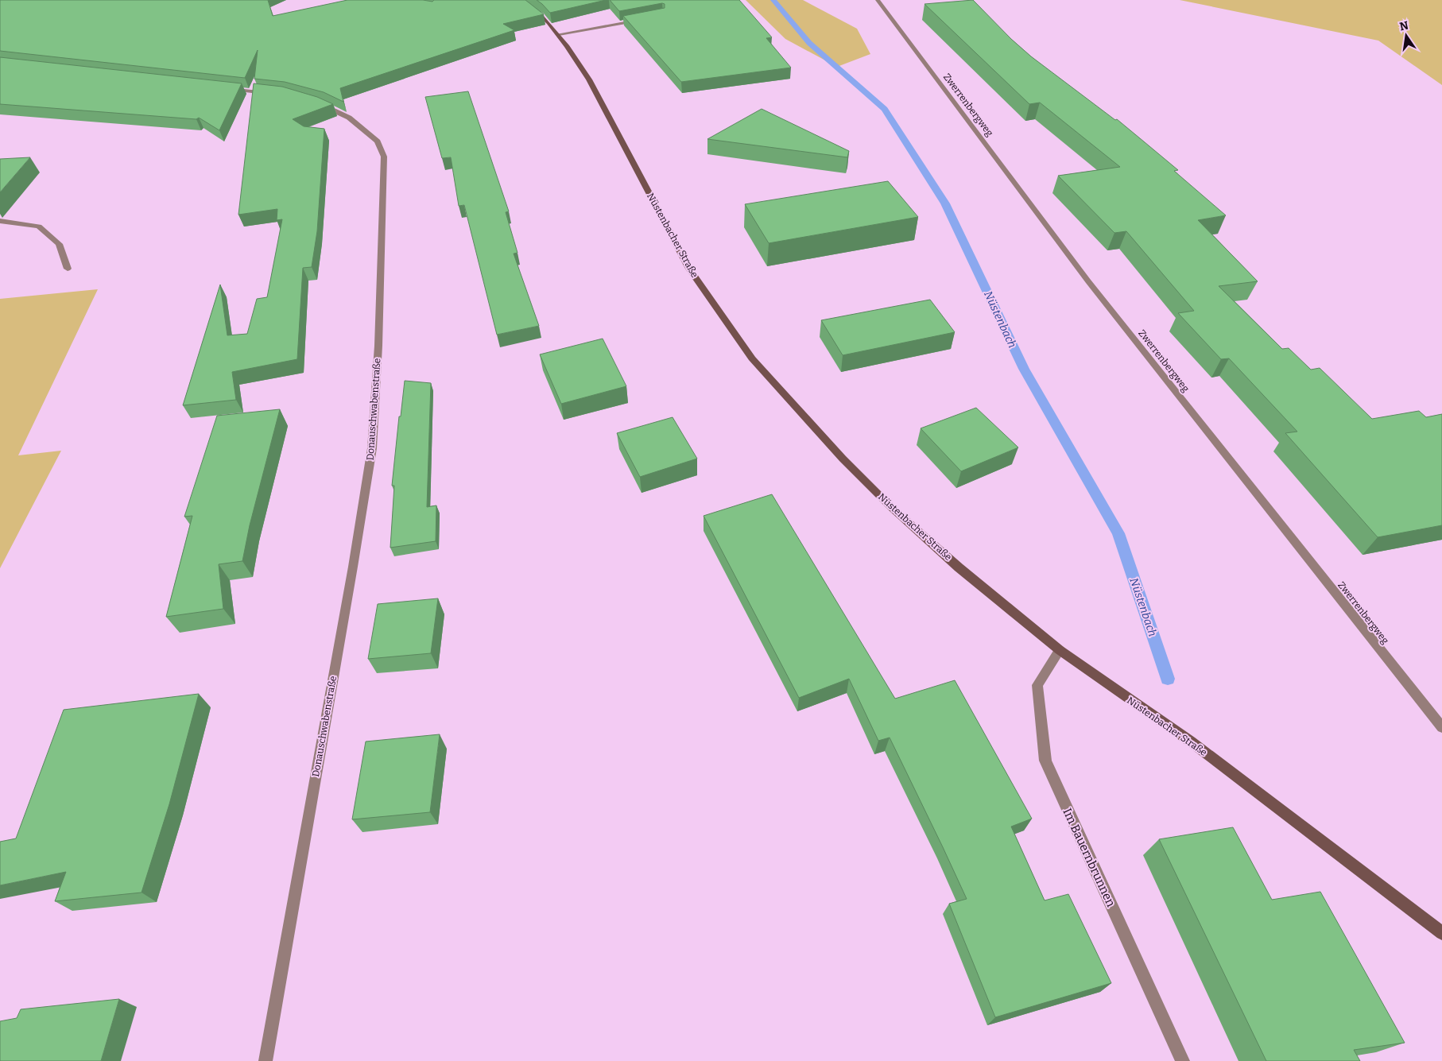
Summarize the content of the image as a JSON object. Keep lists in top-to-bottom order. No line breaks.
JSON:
{"streets":{"main road":["Nüstenbacher Straße"],"street":["Zwerrenbergweg","Donauschwabenstraße","Im Bauernbrunnen"]},"crossings":[["Nüstenbacher Straße","Im Bauernbrunnen"]],"water":["Nüstenbach"],"north":"top"}
